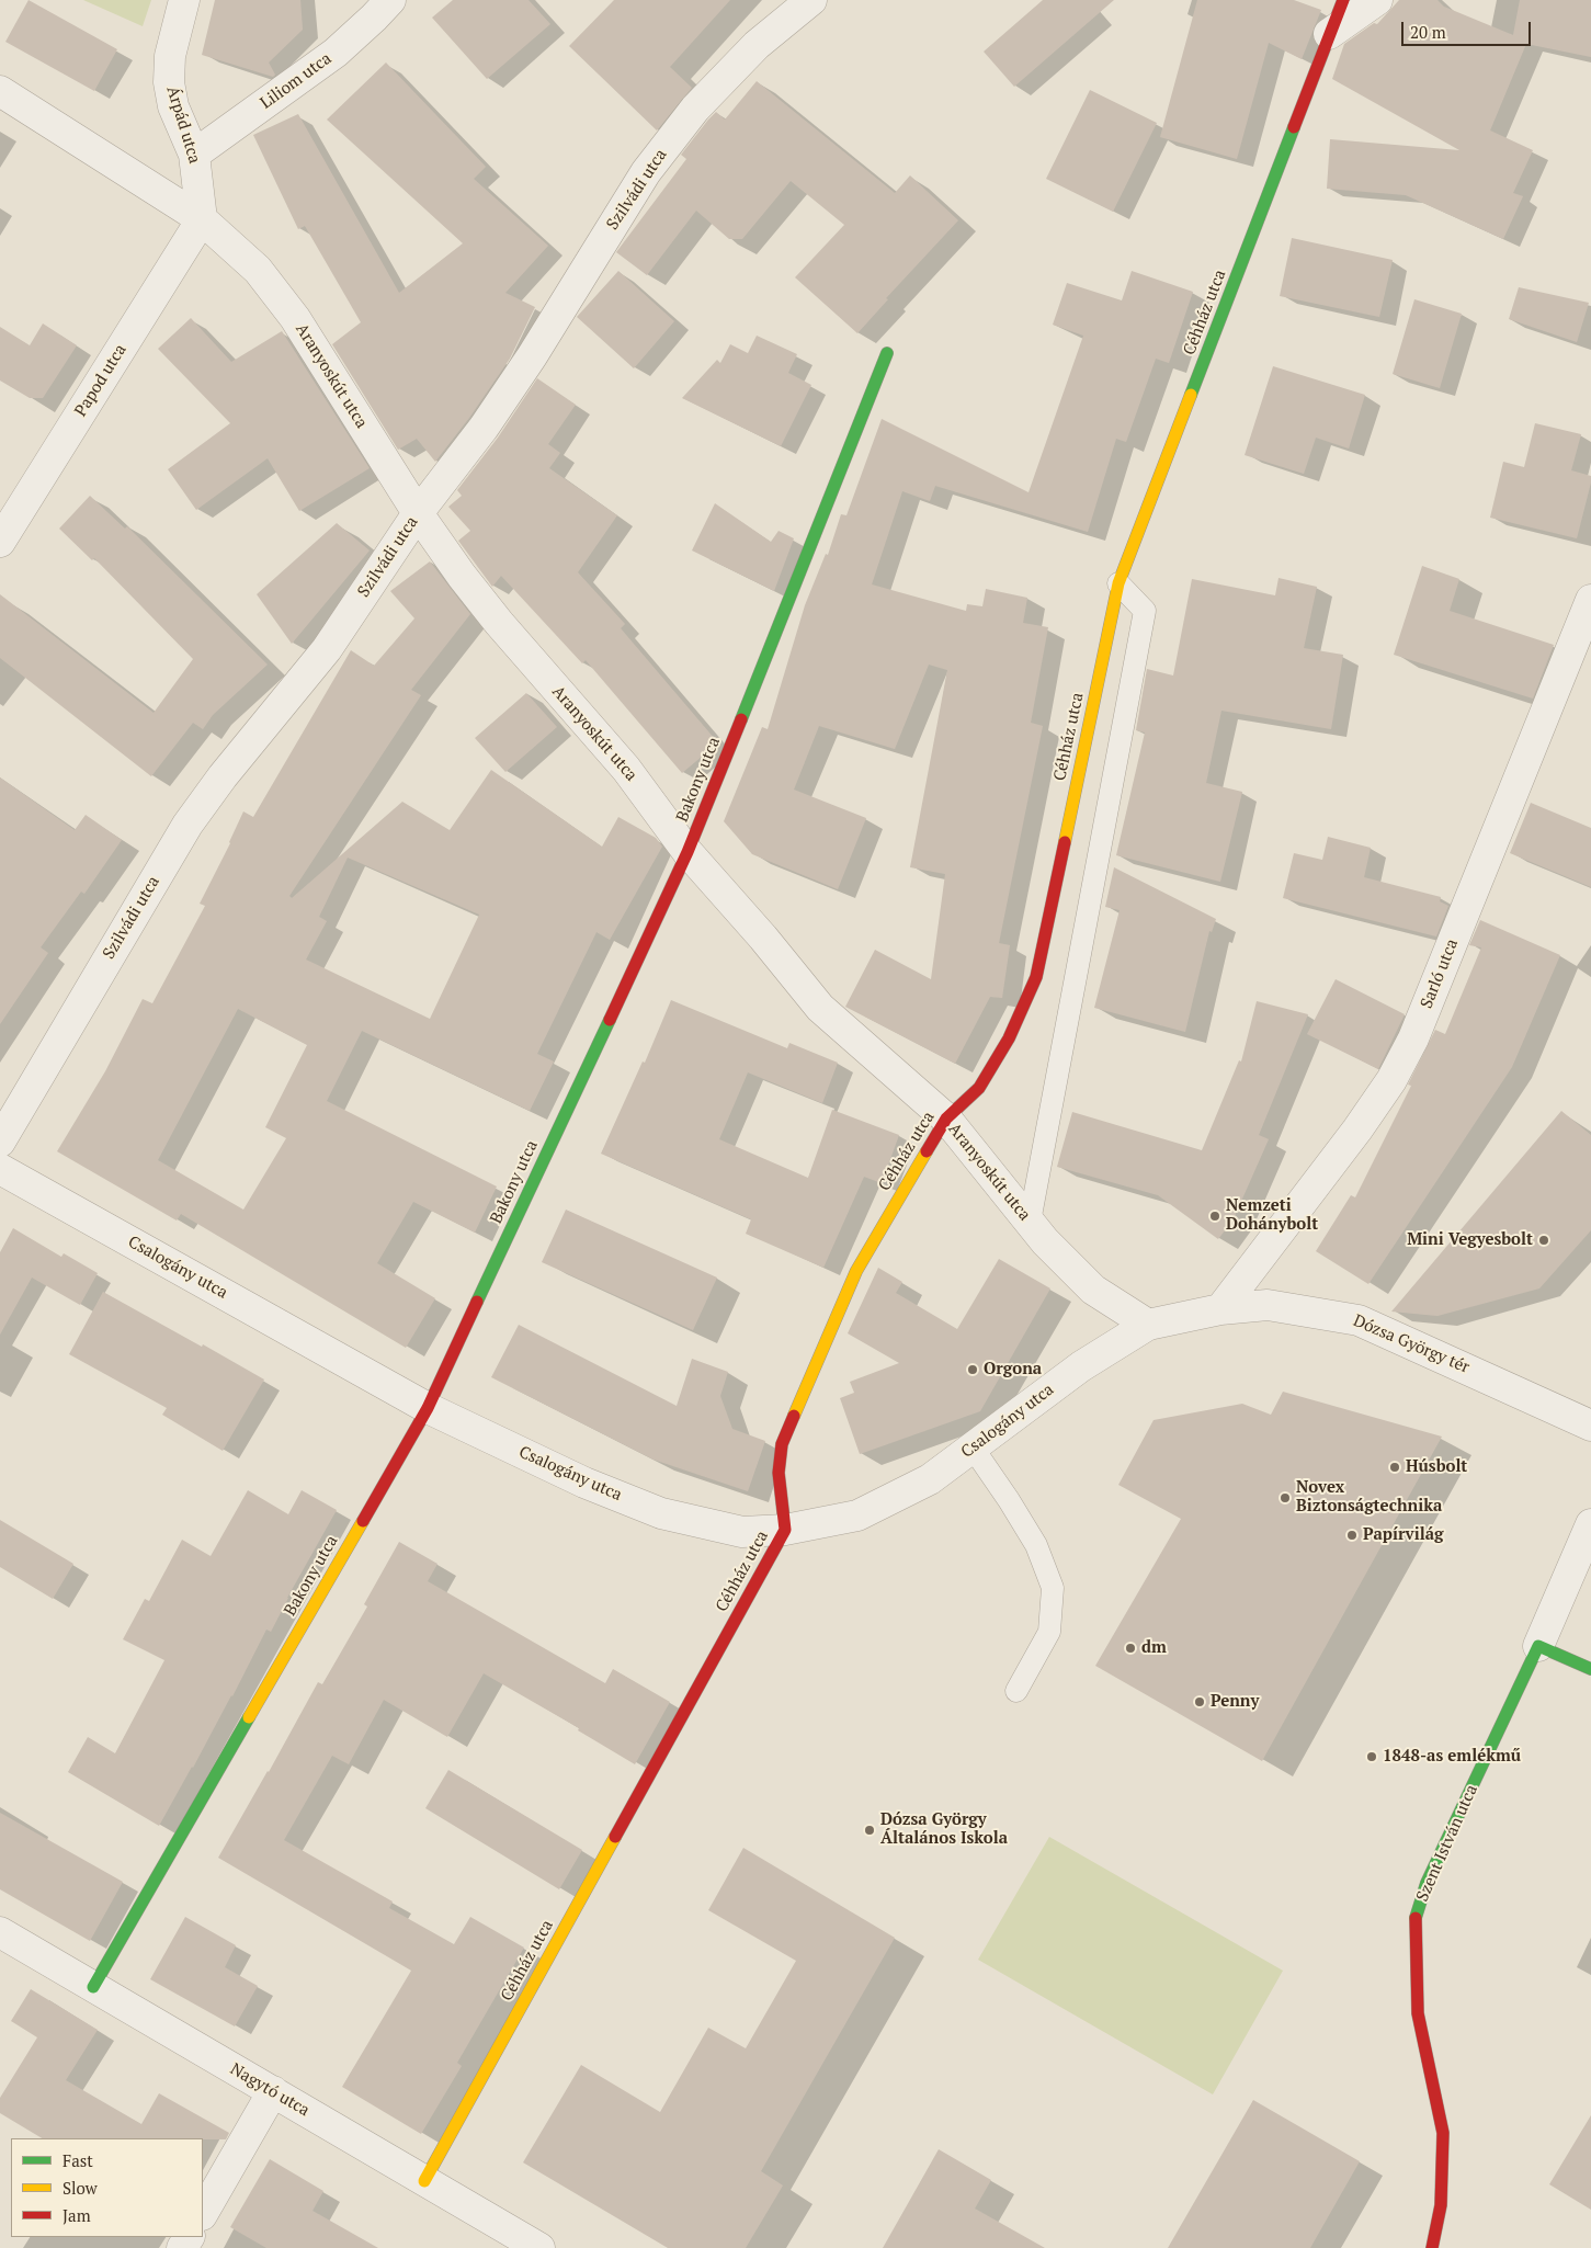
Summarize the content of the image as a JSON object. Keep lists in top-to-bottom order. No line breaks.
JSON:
{"streets":{"street":["Liliom utca","Árpád utca","Szilvádi utca","Céhház utca","Aranyoskút utca","Papod utca","Bakony utca","Sarló utca","Csalogány utca","Dózsa György tér","Szent István utca","Nagytó utca"]},"crossings":[["Liliom utca","Árpád utca"],["Árpád utca","Aranyoskút utca"],["Árpád utca","Papod utca"],["Szilvádi utca","Aranyoskút utca"],["Céhház utca","Aranyoskút utca"],["Céhház utca","Csalogány utca"],["Céhház utca","Nagytó utca"],["Aranyoskút utca","Papod utca"],["Aranyoskút utca","Bakony utca"],["Aranyoskút utca","Csalogány utca"],["Bakony utca","Csalogány utca"],["Bakony utca","Nagytó utca"],["Sarló utca","Dózsa György tér"]],"places":["Nemzeti Dohánybolt","Mini Vegyesbolt","Orgona","Húsbolt","Novex Biztonságtechnika","Papírvilág","dm","Penny","1848-as emlékmű","Dózsa György Általános Iskola"],"legend":["Fast","Slow","Jam"],"scale_bar":"20 m"}
